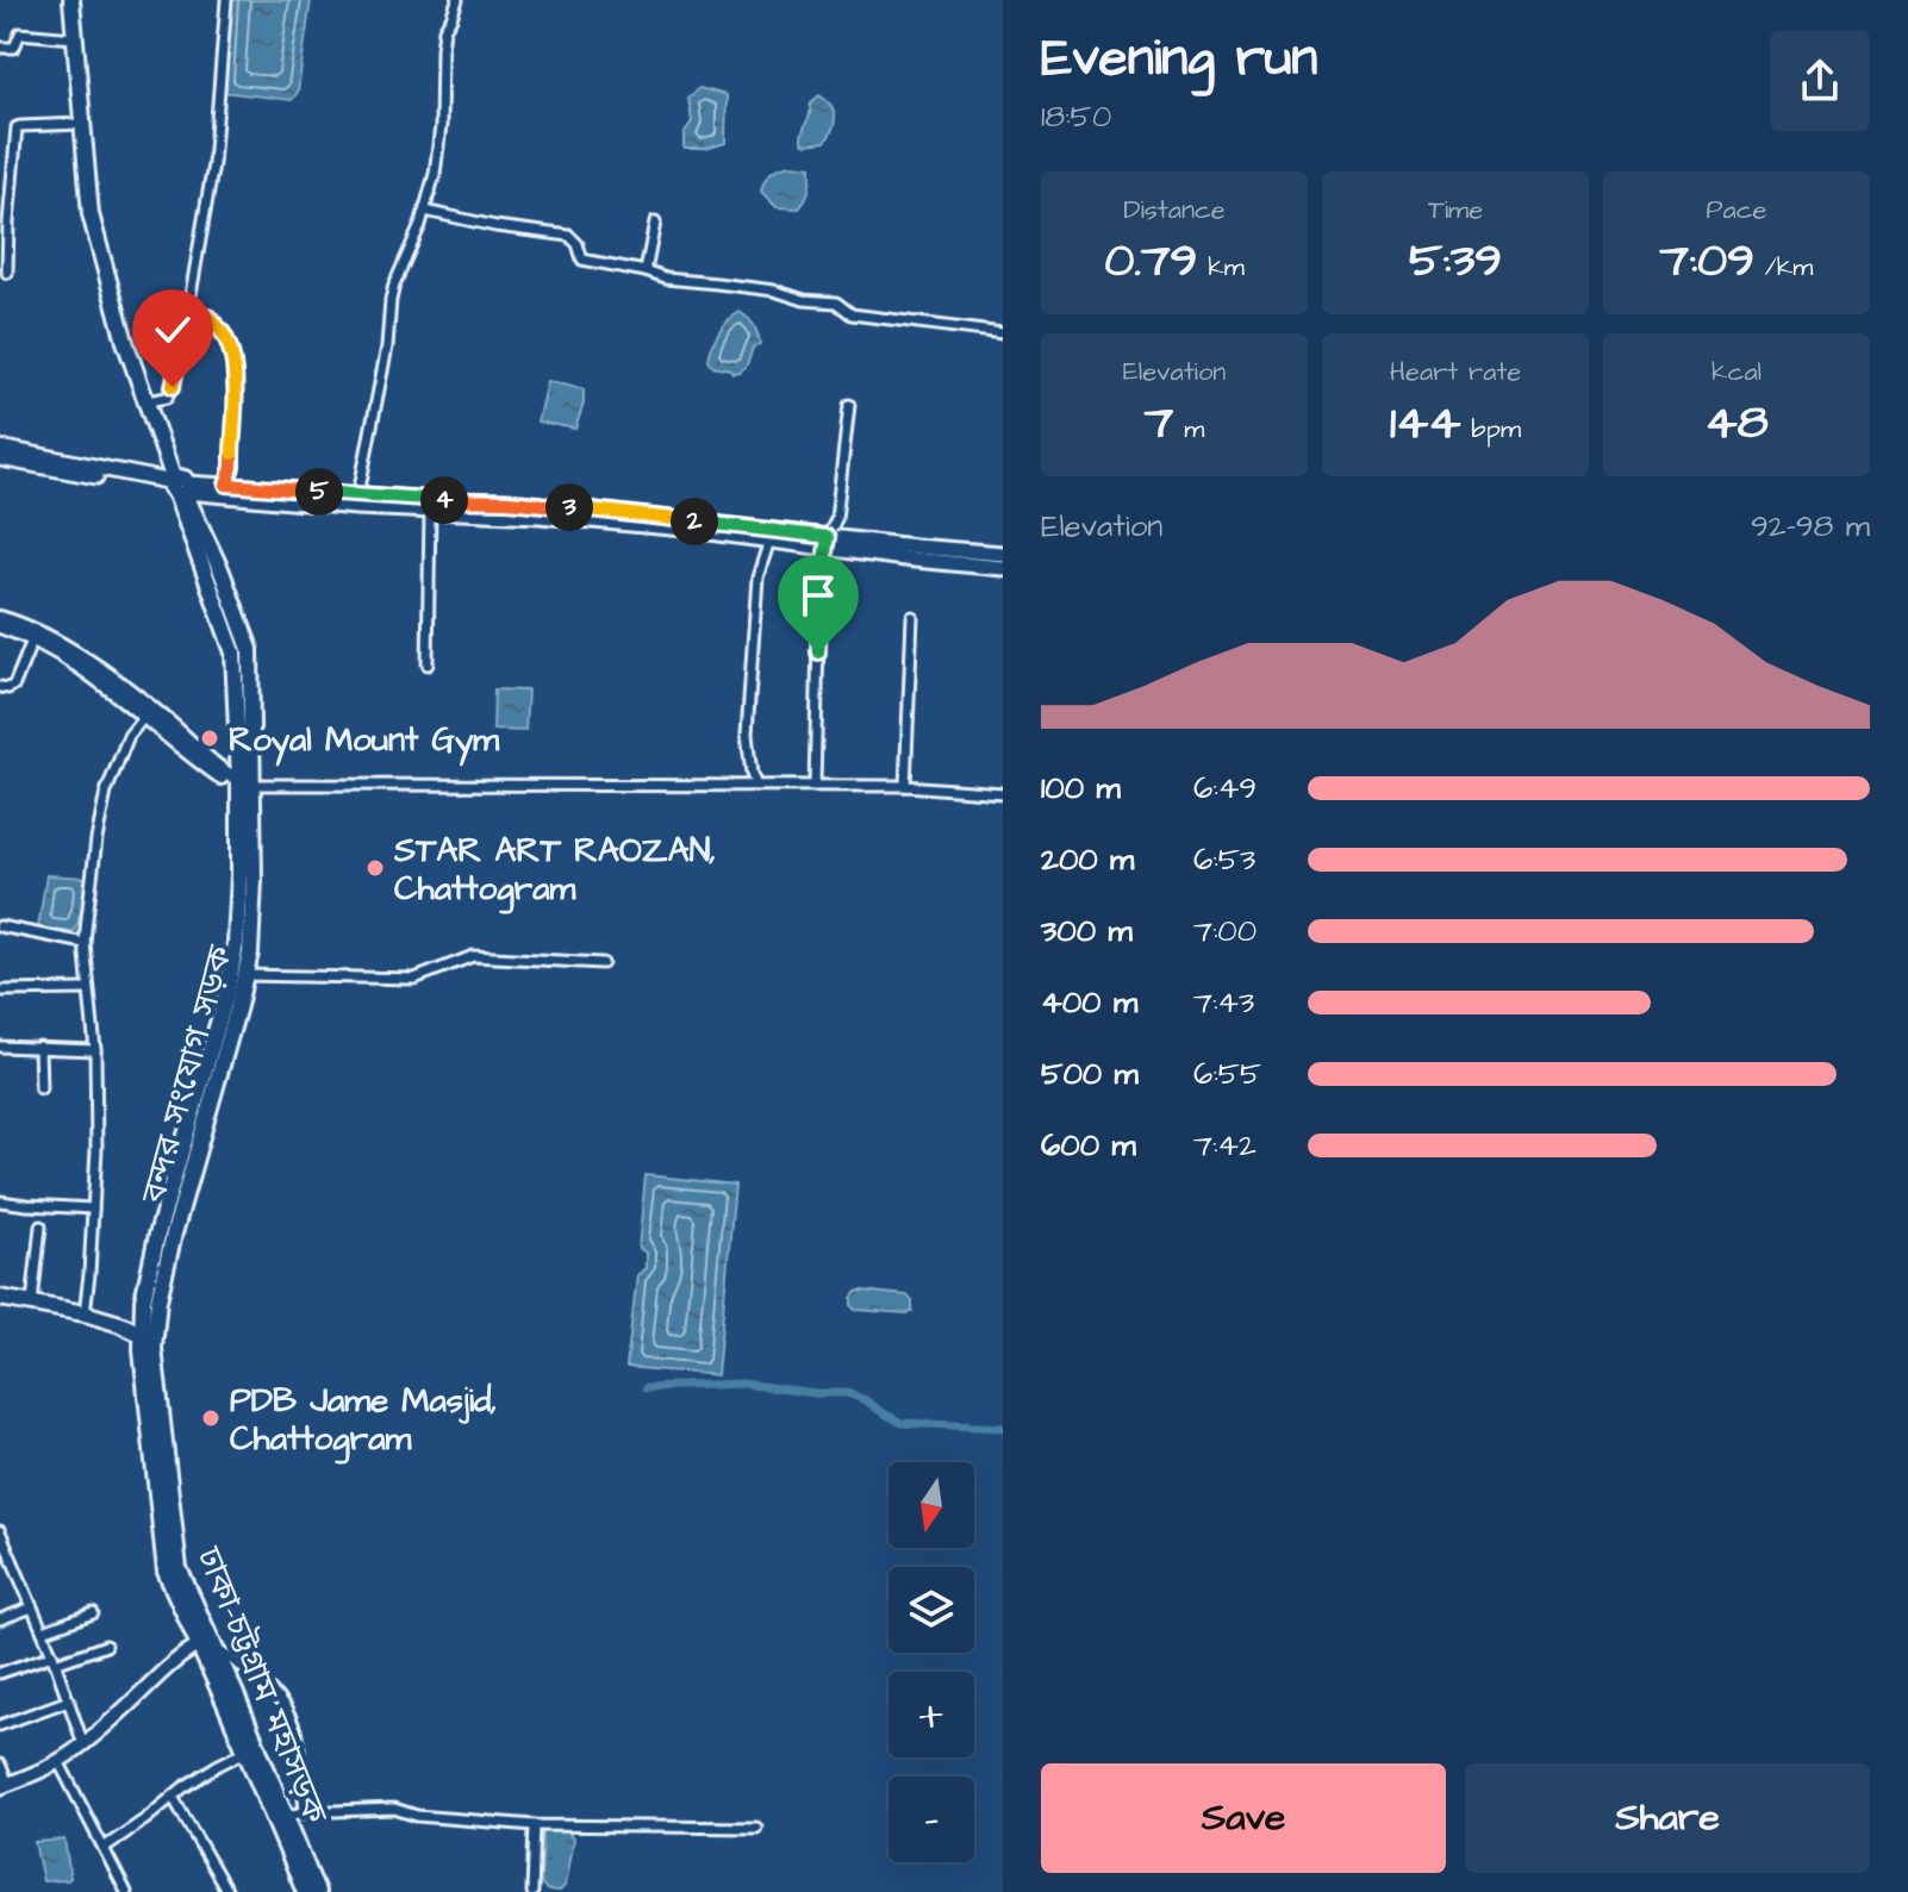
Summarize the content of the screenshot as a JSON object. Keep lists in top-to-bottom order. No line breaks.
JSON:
{"streets":{"highway":["বন্দর সংযোগ সড়ক","ঢাকা-চট্টগ্রাম মহাসড়ক"]},"crossings":[["বন্দর সংযোগ সড়ক","ঢাকা-চট্টগ্রাম মহাসড়ক"]],"places":["Royal Mount Gym","STAR ART RAOZAN, Chattogram","PDB Jame Masjid, Chattogram"],"north":"bottom","page":{"heading":["Evening run","18:50"],"stats":[["Distance","0.79 km"],["Time","5:39"],["Pace","7:09 /km"],["Elevation","7 m"],["Heart rate","144 bpm"],["kcal","48"]],"pins":["5","4","3","2"],"chart":["Elevation","92–98 m"],"list":[{"name":"100 m","note":"6:49"},{"name":"200 m","note":"6:53"},{"name":"300 m","note":"7:00"},{"name":"400 m","note":"7:43"},{"name":"500 m","note":"6:55"},{"name":"600 m","note":"7:42"}],"map_buttons":["+","−"],"buttons":["Save","Share"]}}
